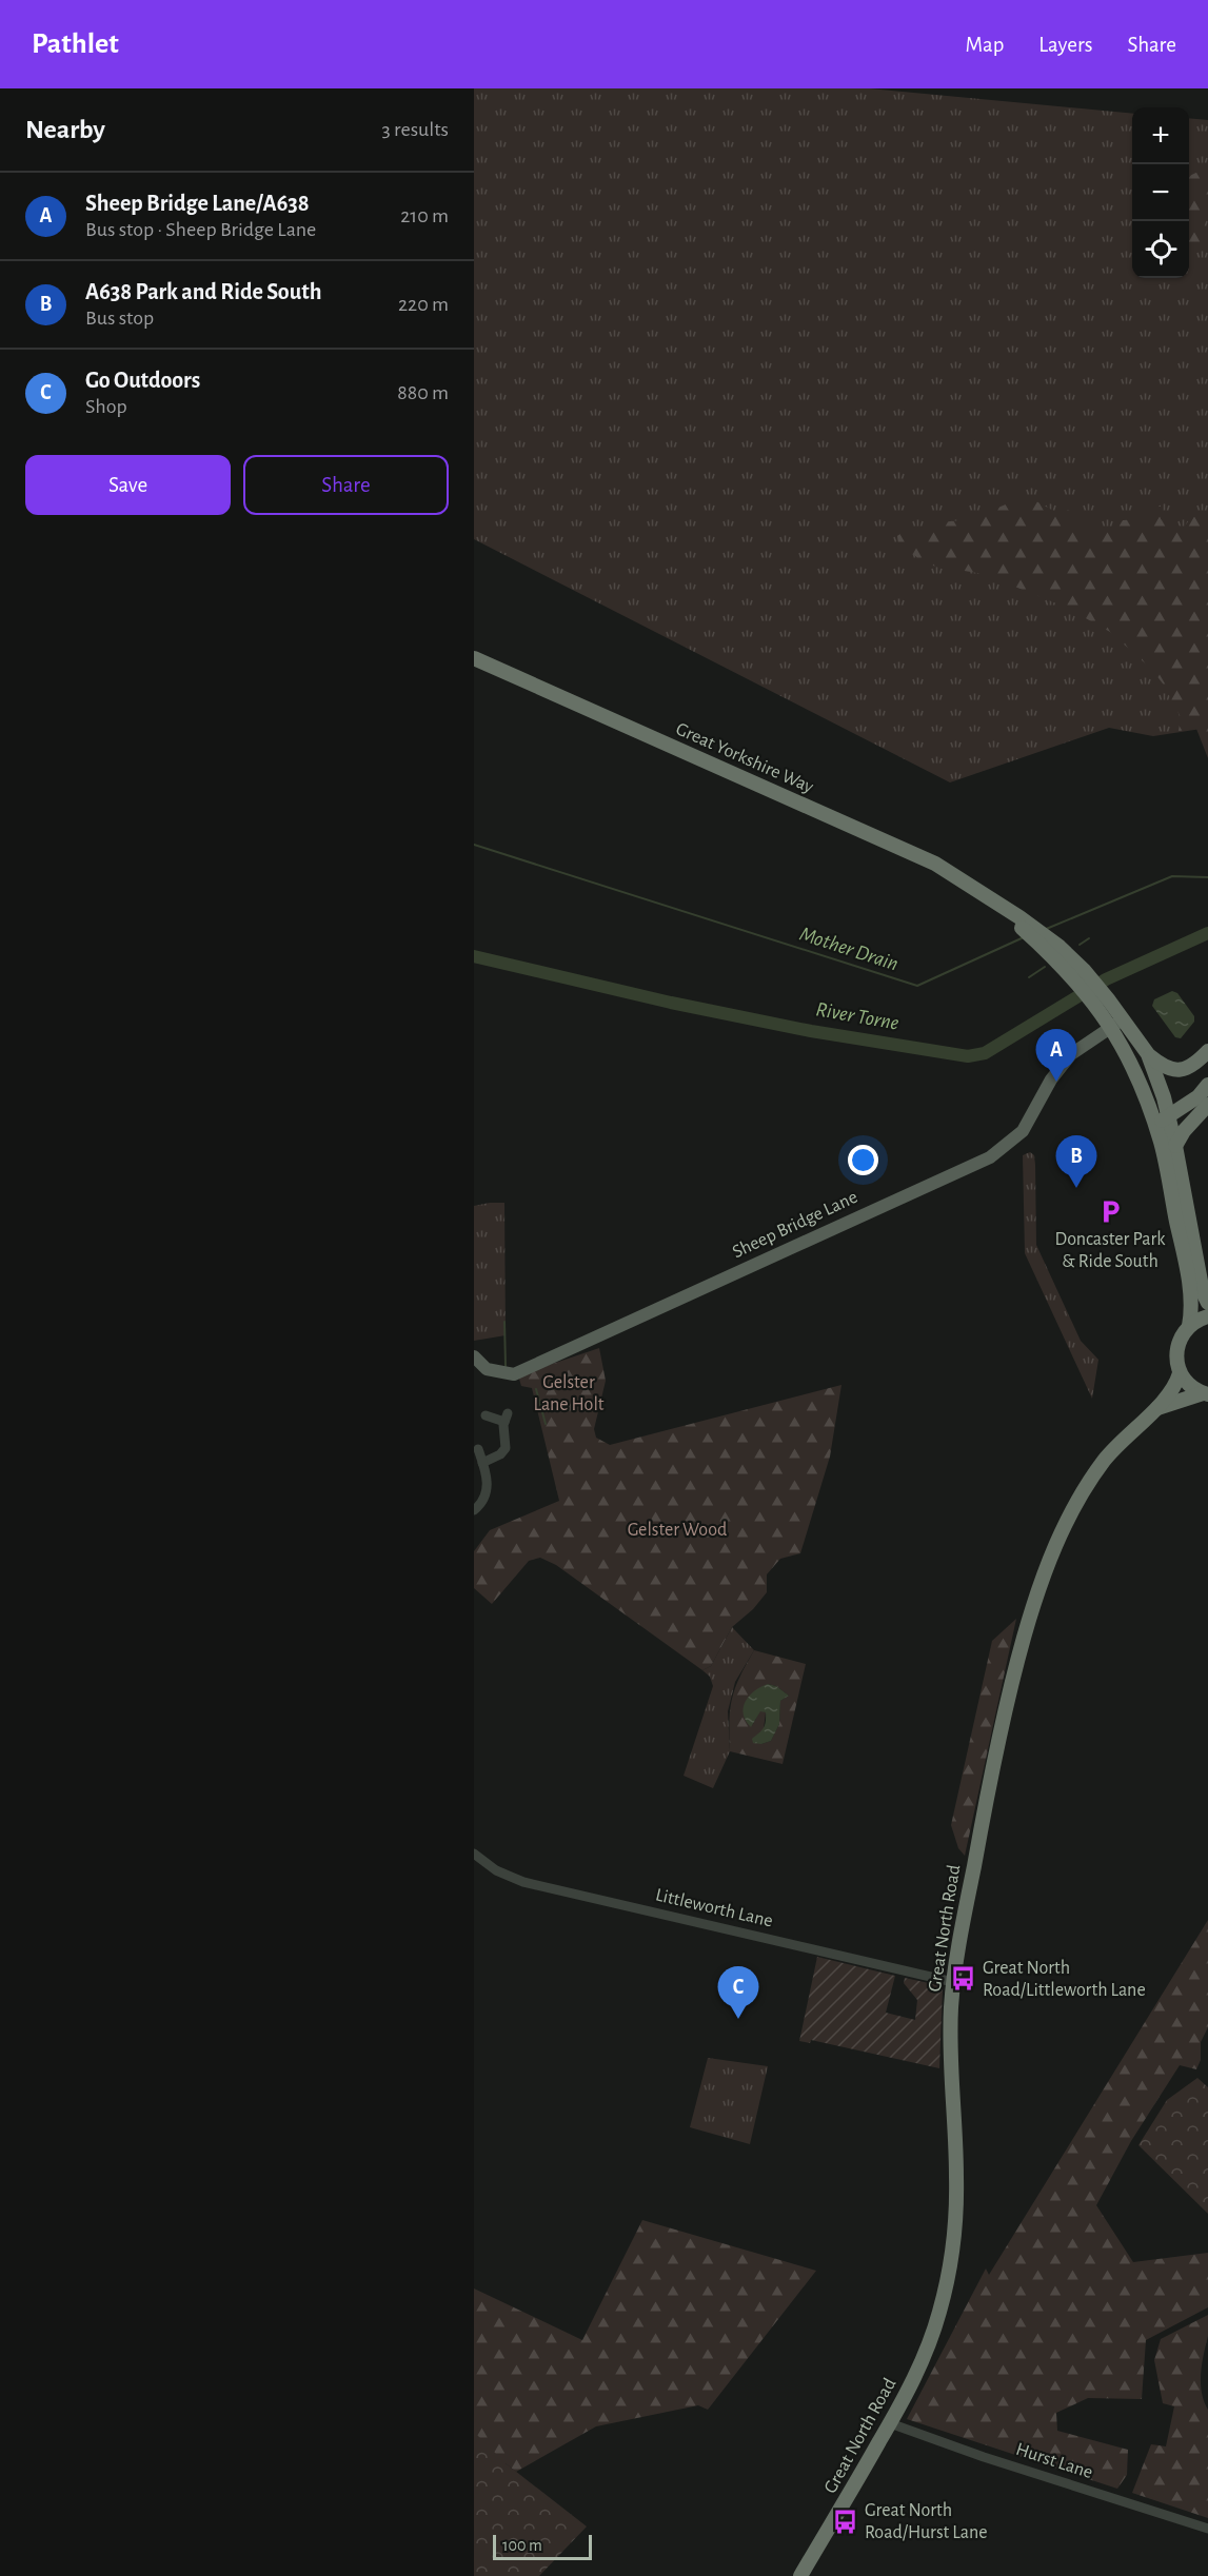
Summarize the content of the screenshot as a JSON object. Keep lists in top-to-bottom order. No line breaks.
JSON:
{"streets":{"highway":["Great Yorkshire Way","Great North Road"],"main road":["Sheep Bridge Lane"],"street":["Littleworth Lane","Hurst Lane"]},"crossings":[["Great Yorkshire Way","Sheep Bridge Lane"],["Littleworth Lane","Great North Road"],["Great North Road","Hurst Lane"]],"water":["Mother Drain","River Torne"],"parks":["Gelster Lane Holt","Gelster Wood"],"places":{"parking":["Doncaster Park & Ride South"],"bus stop":["Great North Road/Littleworth Lane","Great North Road/Hurst Lane"]},"scale_bar":"100 m","page":{"header":"Pathlet","nav":["Map","Layers","Share"],"heading":["Nearby","3 results"],"map_buttons":["+","−"],"list":[{"mark":"A","name":"Sheep Bridge Lane/A638","note":"Bus stop · Sheep Bridge Lane","value":"210 m"},{"mark":"B","name":"A638 Park and Ride South","note":"Bus stop","value":"220 m"},{"mark":"C","name":"Go Outdoors","note":"Shop","value":"880 m"}],"buttons":["Save","Share"],"pins":["A","B","C"],"scale":"100 m"}}
